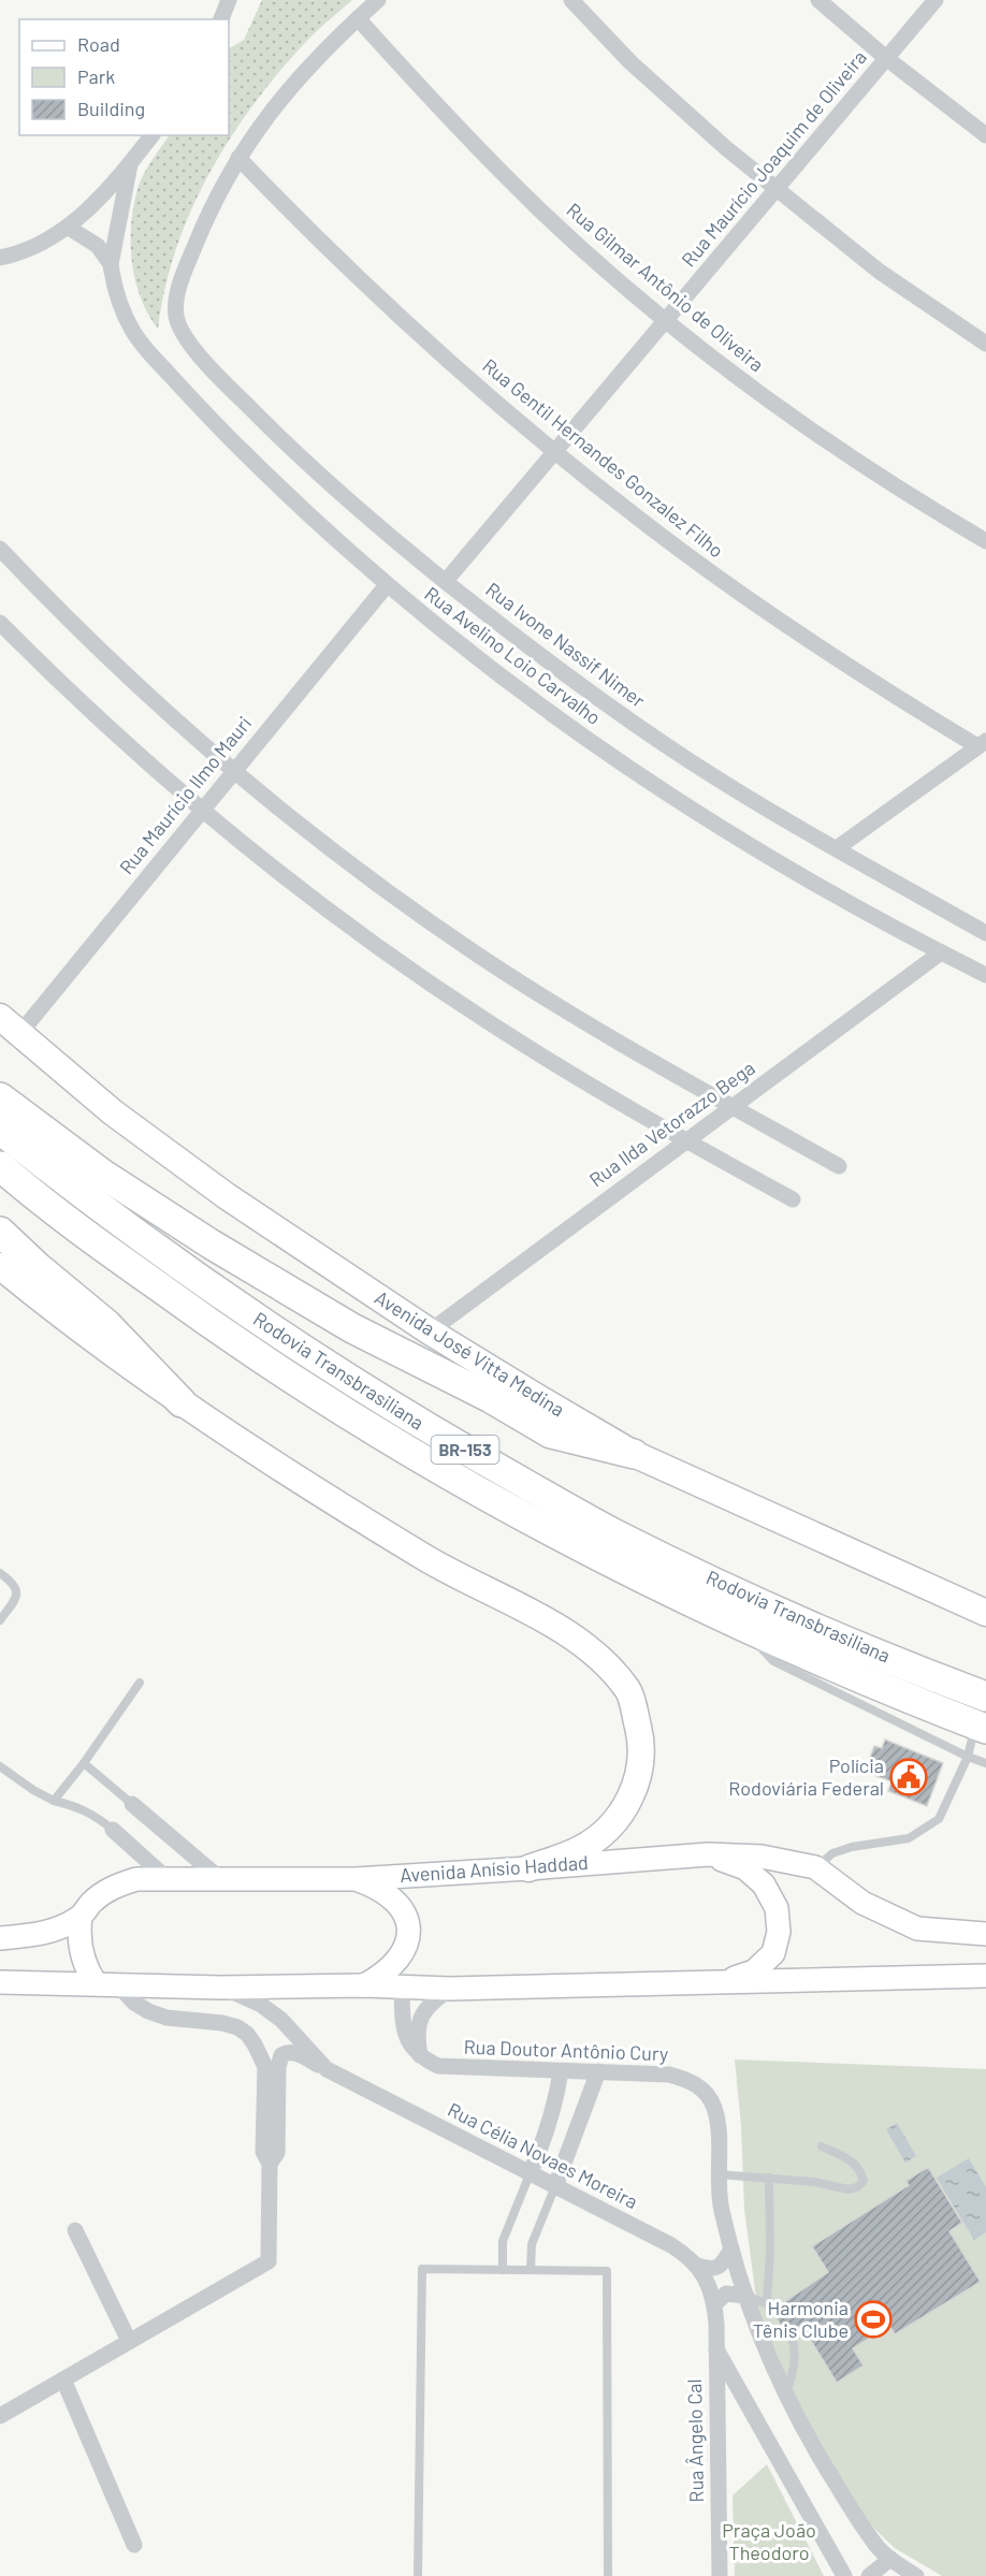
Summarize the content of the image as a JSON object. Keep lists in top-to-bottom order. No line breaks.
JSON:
{"streets":{"highway":["Rodovia Transbrasiliana","BR-153"],"main road":["Avenida José Vitta Medina","Avenida Anísio Haddad"],"street":["Rua Maurício Joaquim de Oliveira","Rua Gilmar Antônio de Oliveira","Rua Gentil Hernandes Gonzalez Filho","Rua Ivone Nassif Nimer","Rua Avelino Loio Carvalho","Rua Maurício Ilmo Mauri","Rua Ilda Vetorazzo Bega","Rua Doutor Antônio Cury","Rua Célia Novaes Moreira","Rua Ângelo Cal"]},"crossings":[["Rua Maurício Joaquim de Oliveira","Rua Gilmar Antônio de Oliveira"],["Rua Maurício Joaquim de Oliveira","Rua Gentil Hernandes Gonzalez Filho"],["Rua Maurício Joaquim de Oliveira","Rua Ivone Nassif Nimer"],["Rua Gentil Hernandes Gonzalez Filho","Rua Ivone Nassif Nimer"],["Rua Avelino Loio Carvalho","Rua Maurício Ilmo Mauri"],["Rua Avelino Loio Carvalho","Rua Ilda Vetorazzo Bega"],["Rua Maurício Ilmo Mauri","Avenida José Vitta Medina"],["Rua Ilda Vetorazzo Bega","Avenida José Vitta Medina"],["Rua Célia Novaes Moreira","Rua Ângelo Cal"]],"parks":["Praça João Theodoro"],"places":{"public building":["Polícia Rodoviária Federal"],"sports":["Harmonia Tênis Clube"]},"legend":["Road","Park","Building"]}
